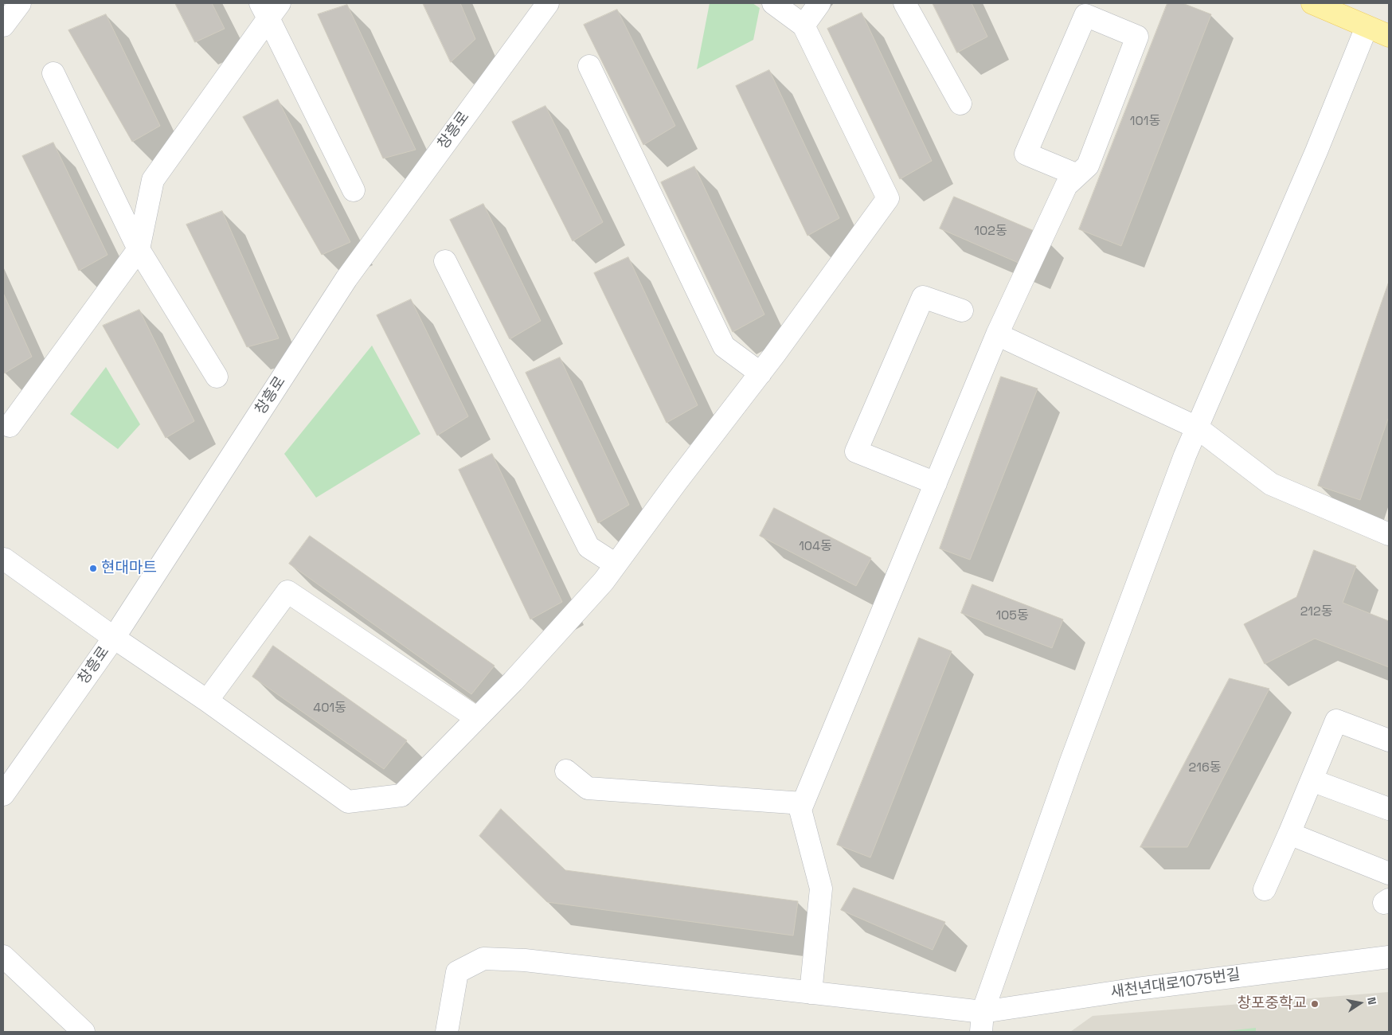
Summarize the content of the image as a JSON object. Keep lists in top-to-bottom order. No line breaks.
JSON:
{"streets":{"street":["창흥로","새천년대로1075번길"]},"places":["현대마트","창포중학교"],"house_numbers":["101동","102동","104동","212동","105동","401동","216동"],"north":"right"}
